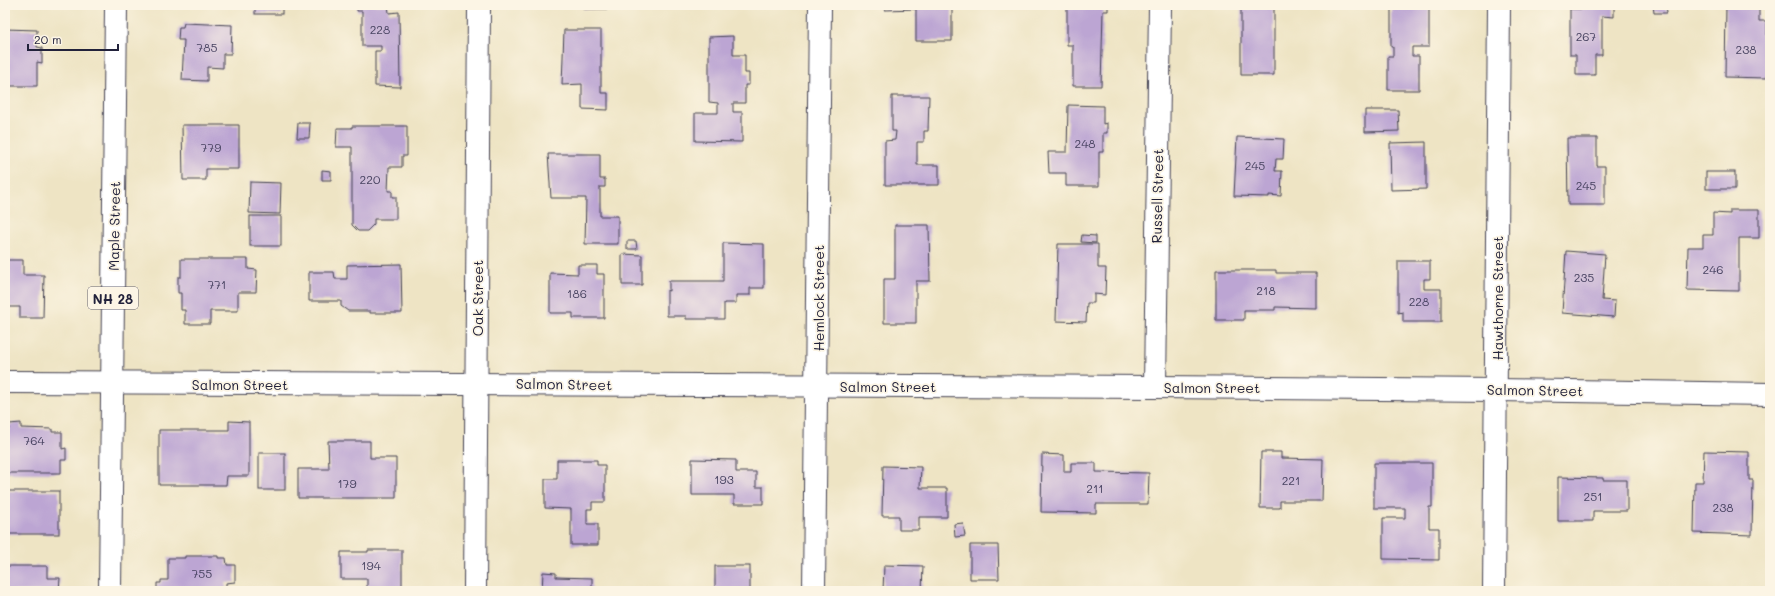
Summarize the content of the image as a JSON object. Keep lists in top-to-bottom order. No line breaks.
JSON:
{"streets":{"street":["Russell Street","Maple Street","NH 28","Oak Street","Hemlock Street","Hawthorne Street","Salmon Street"]},"crossings":[["Russell Street","Salmon Street"],["Maple Street","Salmon Street"],["Oak Street","Salmon Street"],["Hemlock Street","Salmon Street"],["Hawthorne Street","Salmon Street"]],"house_numbers":["228","267","785","238","248","779","245","220","245","246","235","771","218","186","228","764","193","221","179","211","251","238","194","755"],"scale_bar":"20 m"}
